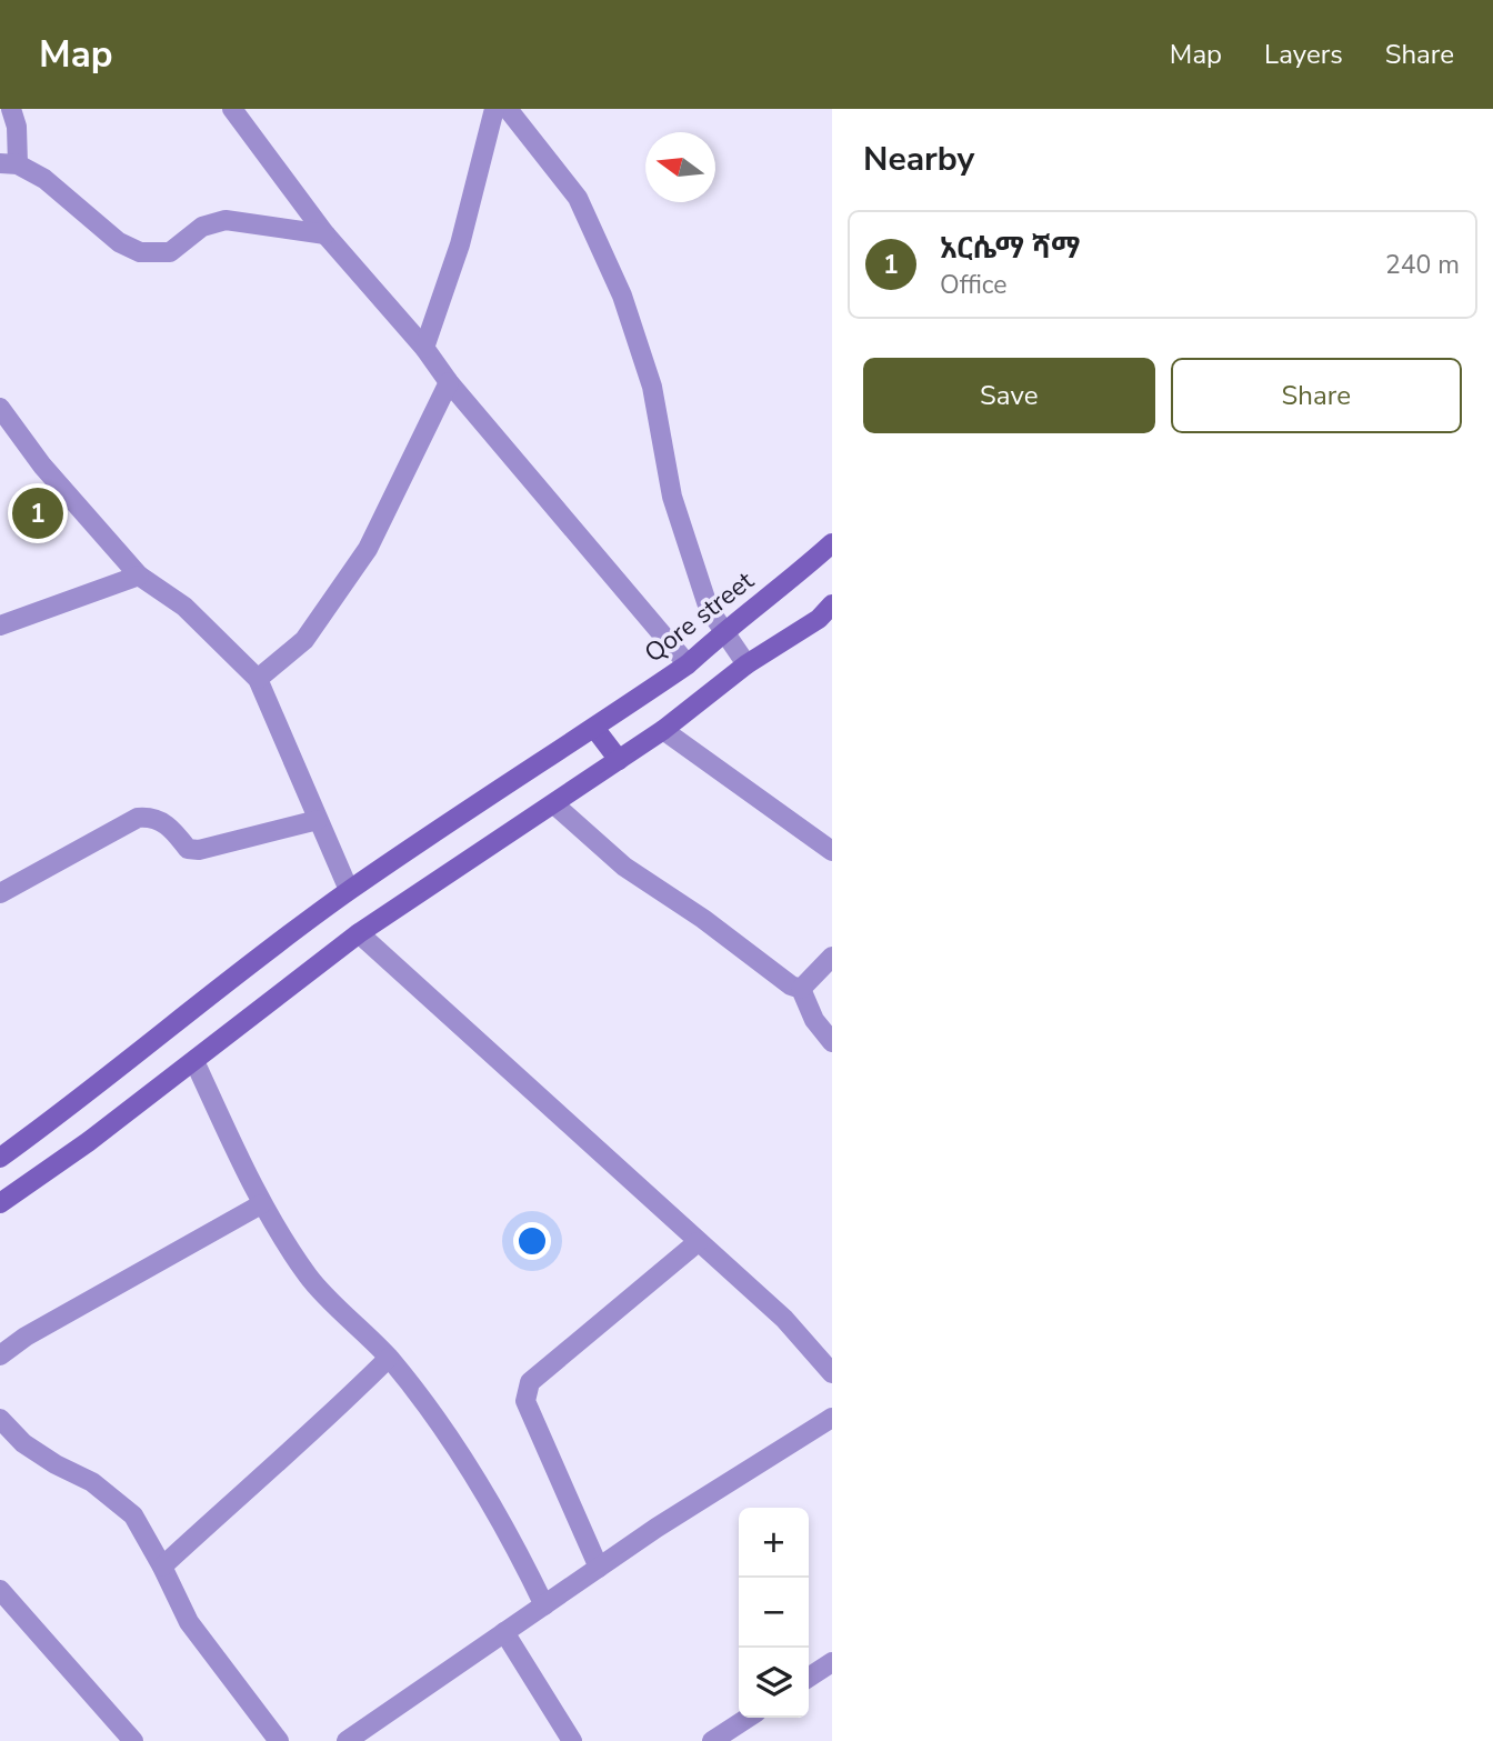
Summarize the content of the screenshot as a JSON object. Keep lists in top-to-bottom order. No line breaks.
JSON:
{"streets":{"street":["Qore street"]},"north":"left","page":{"header":"Map","nav":["Map","Layers","Share"],"heading":"Nearby","list":[{"mark":"1","name":"አርሴማ ሻማ","note":"Office","value":"240 m"}],"buttons":["Save","Share"],"pins":"1","map_buttons":["+","−"]}}
